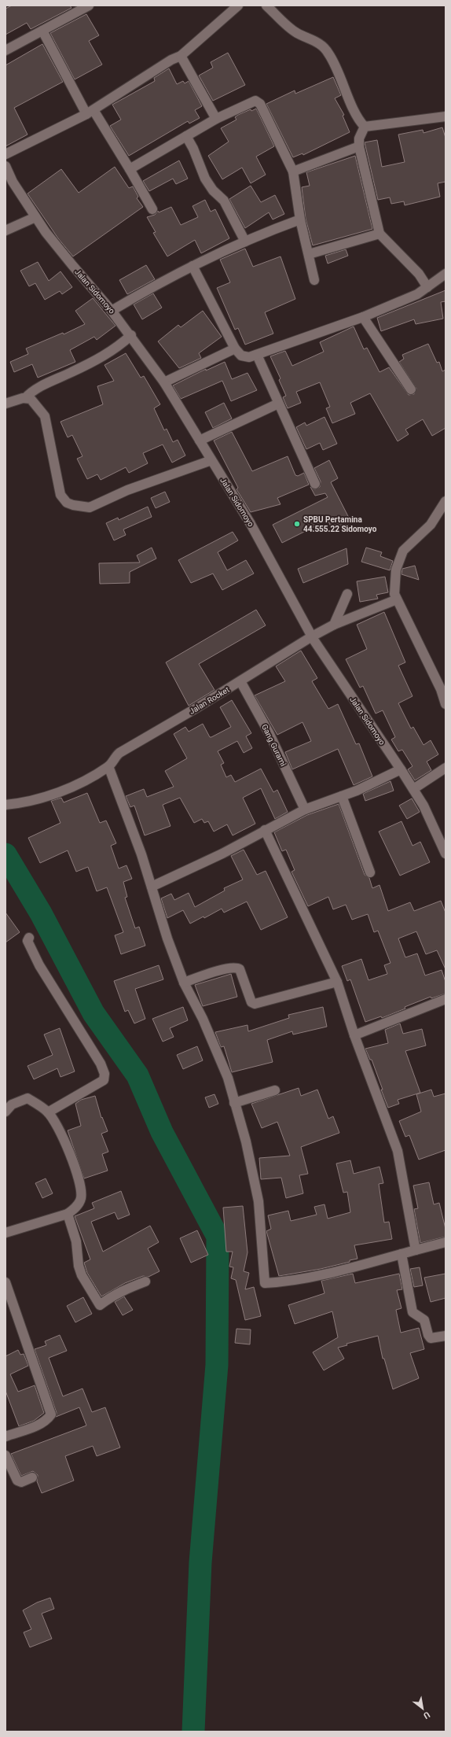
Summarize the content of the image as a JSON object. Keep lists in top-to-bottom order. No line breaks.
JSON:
{"streets":{"street":["Jalan Sidomoyo","Jalan Rocket","Gang Gurami"]},"crossings":[["Jalan Sidomoyo","Jalan Rocket"],["Jalan Rocket","Gang Gurami"]],"places":["SPBU Pertamina 44.555.22 Sidomoyo"],"north":"bottom right"}
